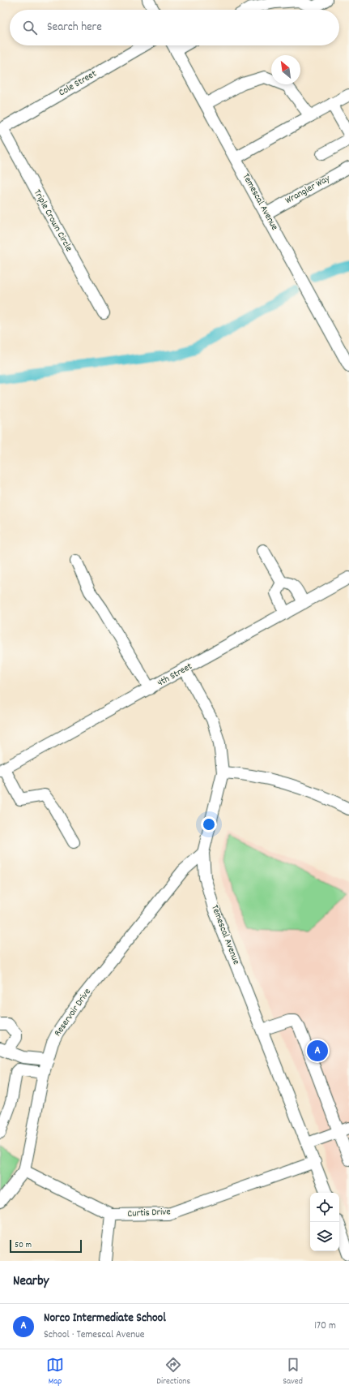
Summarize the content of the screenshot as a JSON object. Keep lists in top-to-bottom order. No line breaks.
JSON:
{"streets":{"street":["Cole Street","Wrangler Way","Temescal Avenue","Triple Crown Circle","4th Street","Reservoir Drive","Curtis Drive"]},"crossings":[["Cole Street","Triple Crown Circle"],["Wrangler Way","Temescal Avenue"],["Temescal Avenue","4th Street"],["Temescal Avenue","Reservoir Drive"],["Temescal Avenue","Curtis Drive"],["Reservoir Drive","Curtis Drive"]],"scale_bar":"50 m","north":"top left","page":{"search":"Search here","pins":"A","scale":"50 m","heading":"Nearby","list":[{"mark":"A","name":"Norco Intermediate School","note":"School · Temescal Avenue","value":"170 m"}],"nav":["Map","Directions","Saved"]}}
